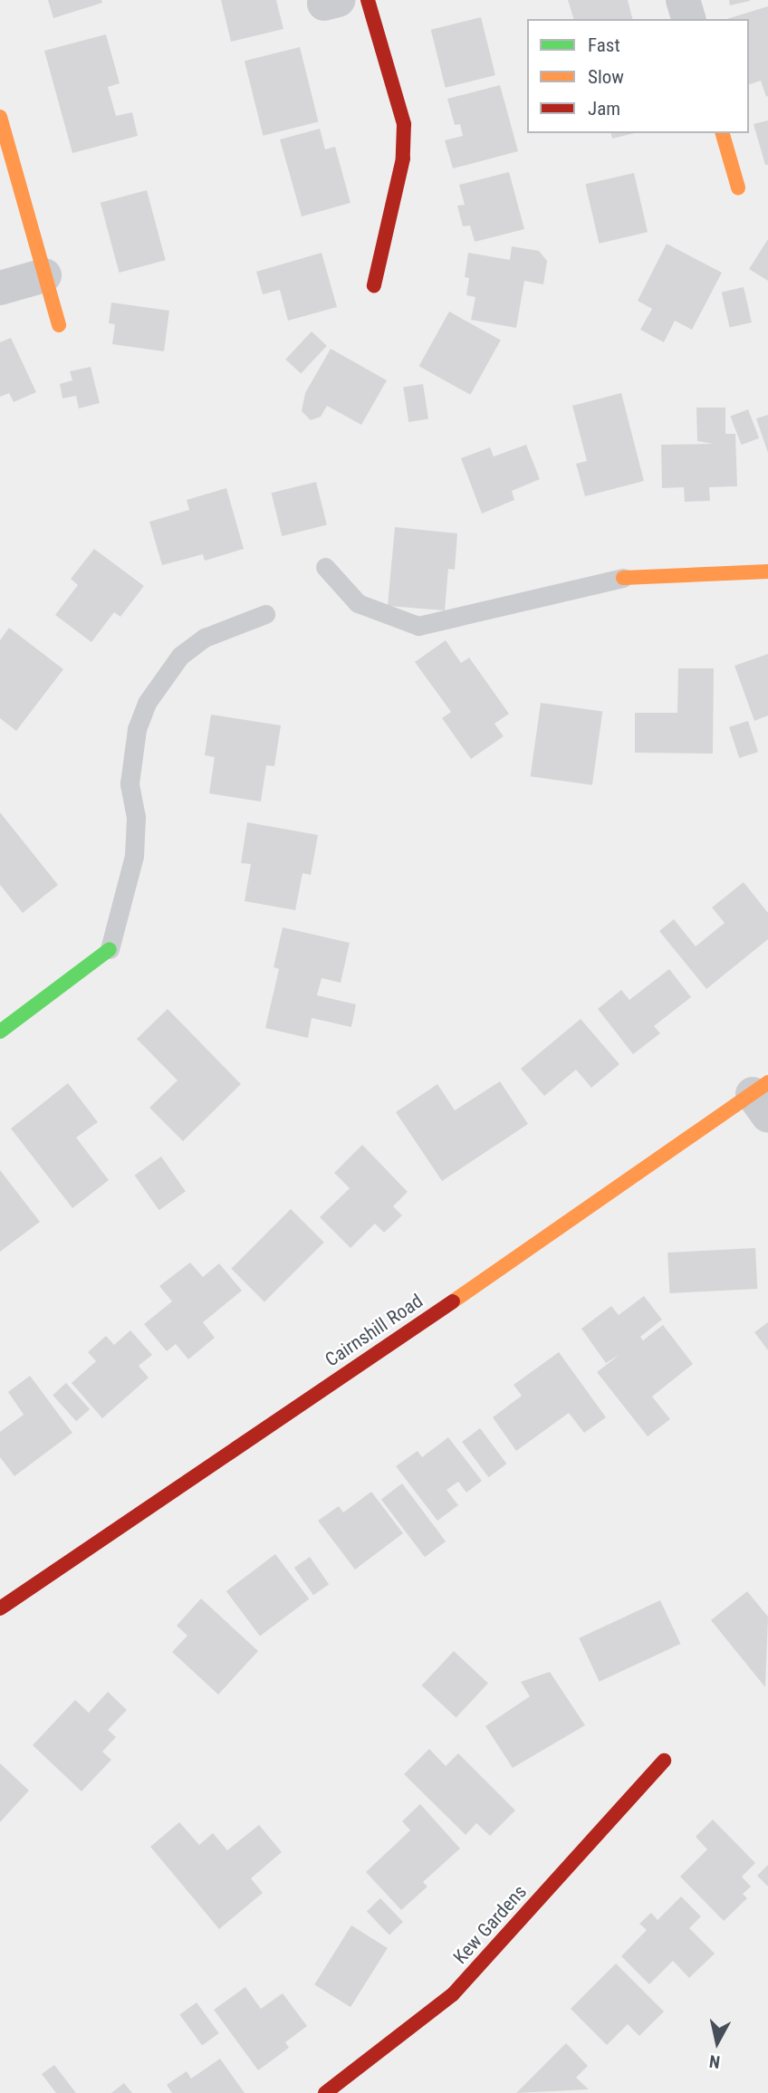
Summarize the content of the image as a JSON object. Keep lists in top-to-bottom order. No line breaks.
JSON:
{"streets":{"street":["Cairnshill Road","Kew Gardens"]},"legend":["Fast","Slow","Jam"],"north":"bottom"}
